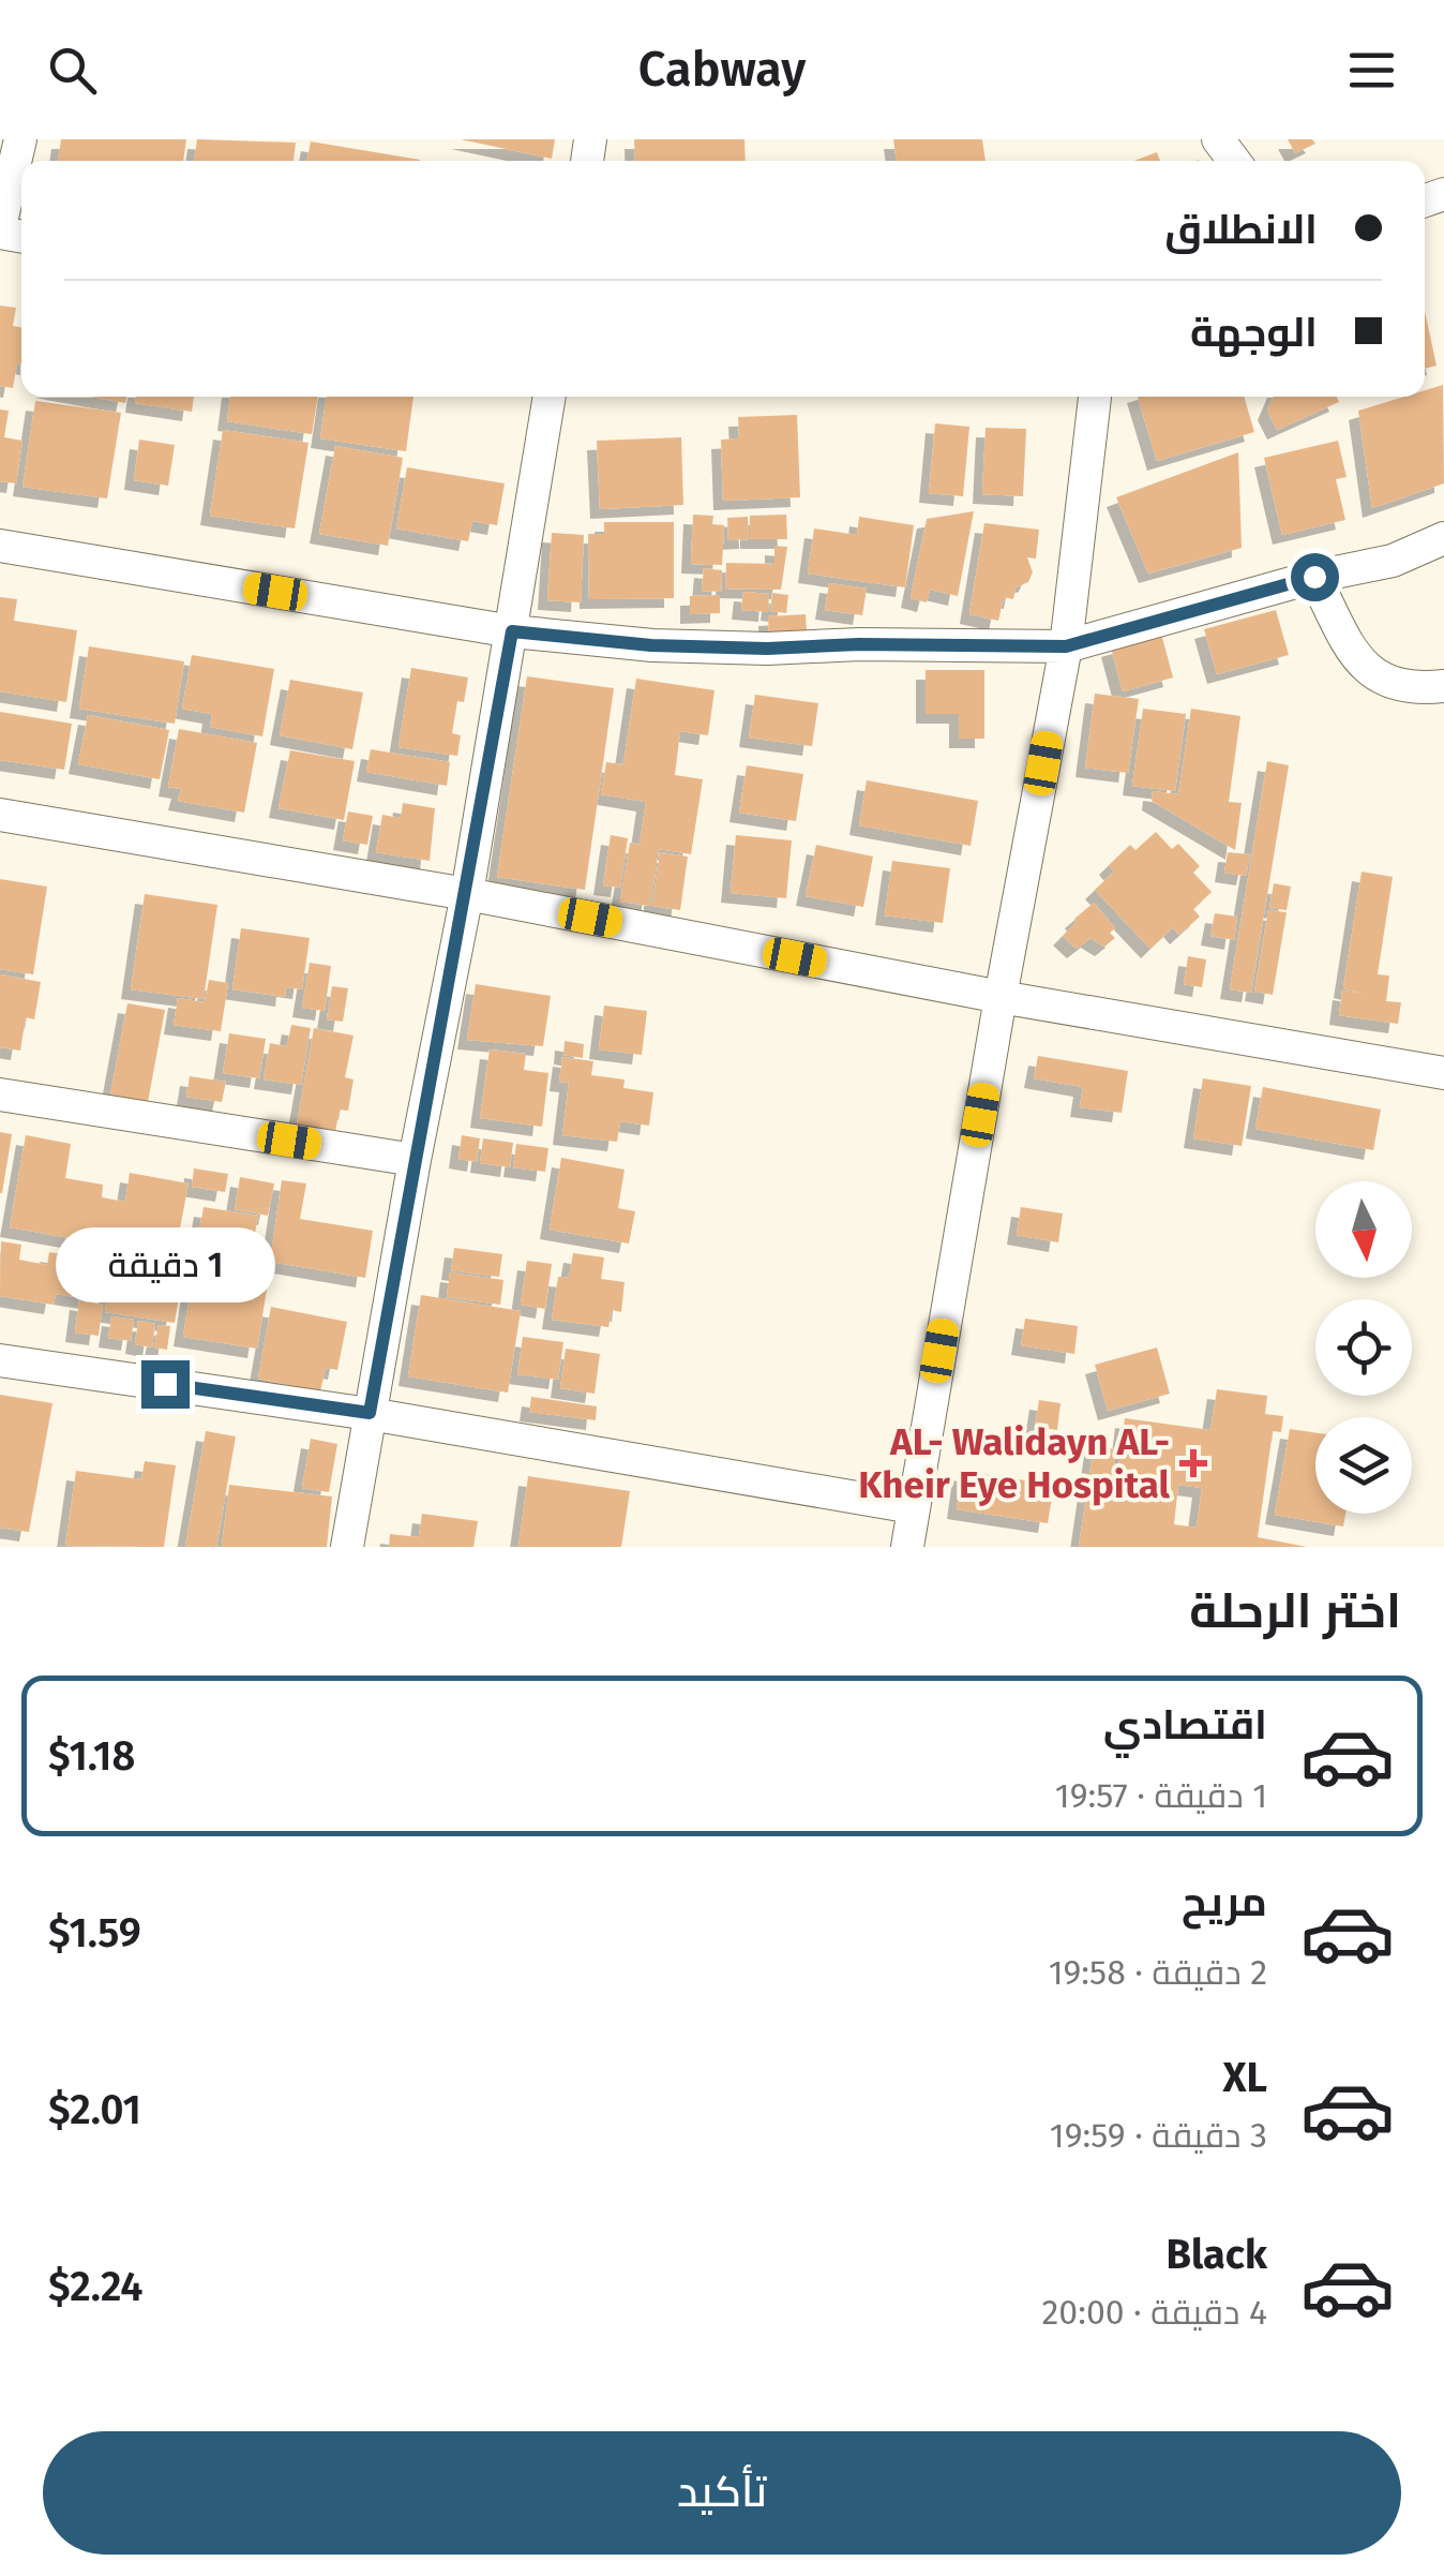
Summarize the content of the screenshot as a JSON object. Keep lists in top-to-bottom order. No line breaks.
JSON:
{"places":{"health":["AL- Walidayn AL- Kheir Eye Hospital"]},"north":"bottom","page":{"header":"Cabway","banner":["الانطلاق","الوجهة"],"bubble":"1 دقيقة","heading":"اختر الرحلة","list":[{"name":"اقتصادي","note":"1 دقيقة · 19:57","value":"$1.18"},{"name":"مريح","note":"2 دقيقة · 19:58","value":"$1.59"},{"name":"XL","note":"3 دقيقة · 19:59","value":"$2.01"},{"name":"Black","note":"4 دقيقة · 20:00","value":"$2.24"}],"buttons":"تأكيد"}}
